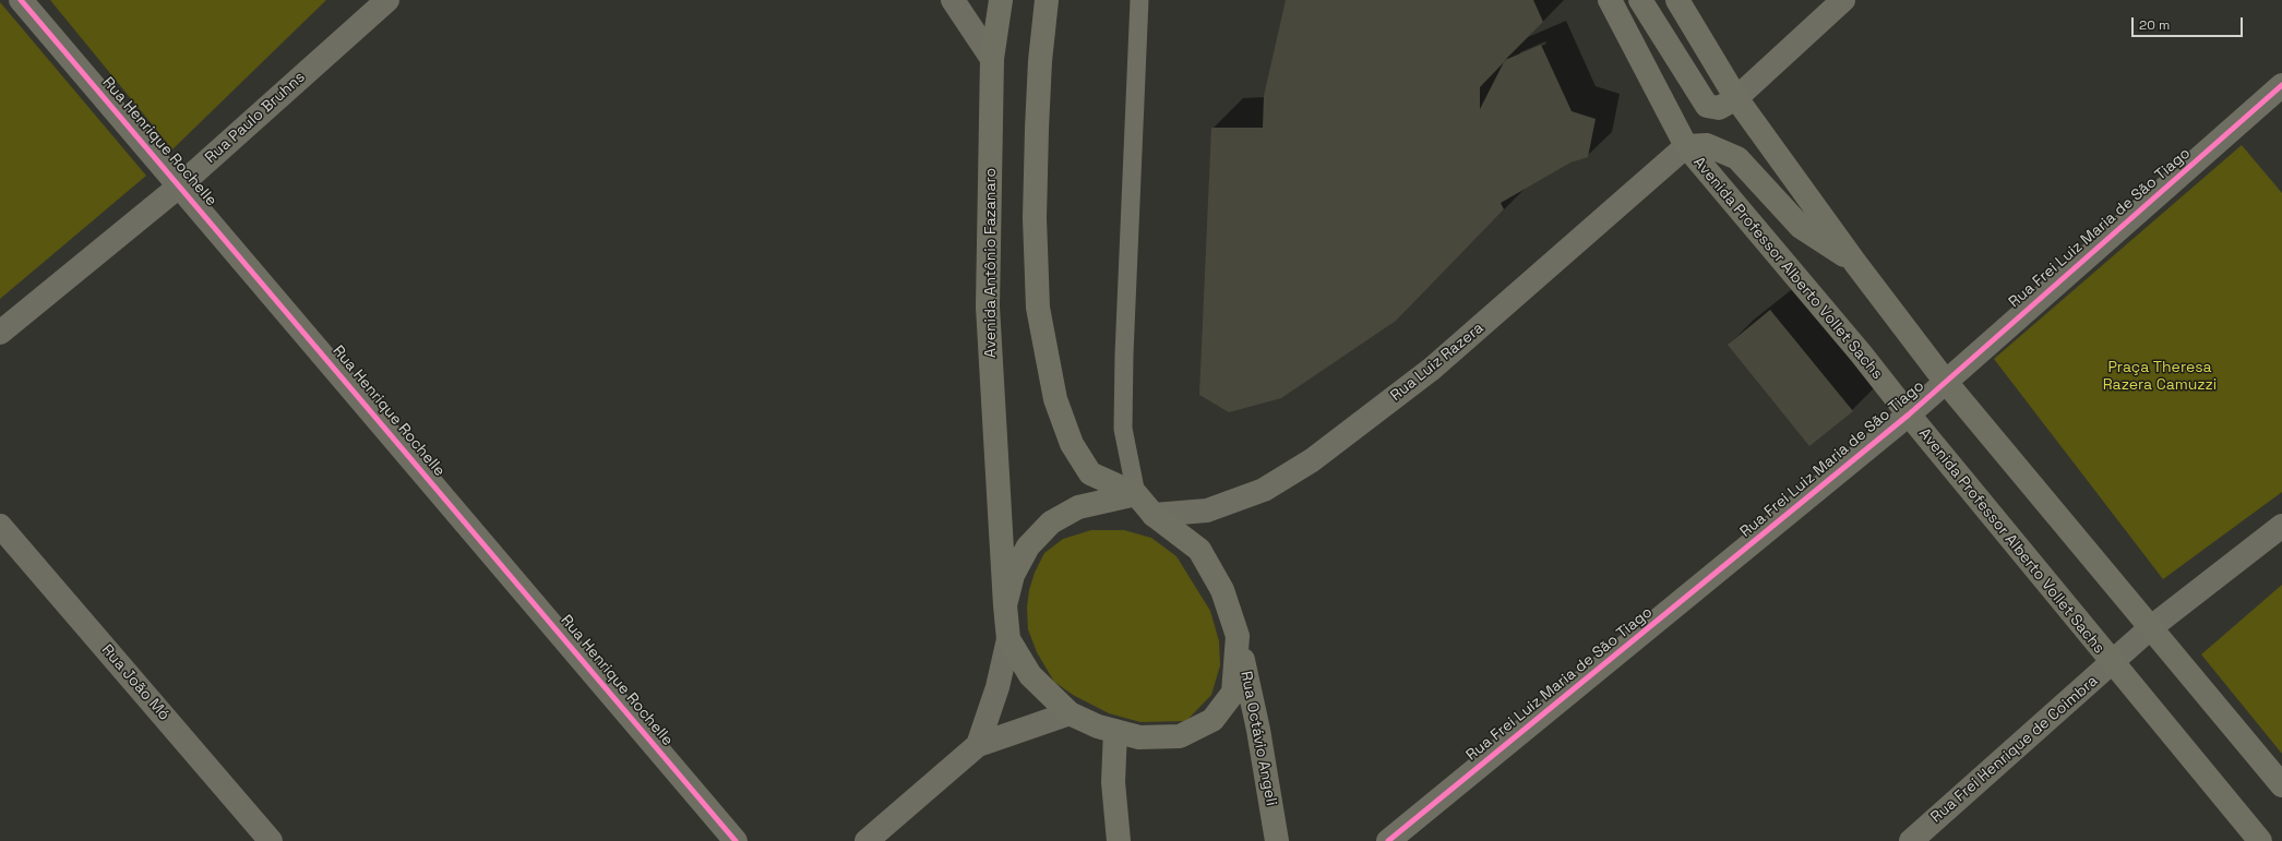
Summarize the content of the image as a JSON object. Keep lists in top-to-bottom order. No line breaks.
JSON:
{"streets":{"main road":["Avenida Antônio Fazanaro","Avenida Professor Alberto Vollet Sachs","Rua Octávio Angeli"],"street":["Rua Paulo Bruhns","Rua Henrique Rochelle","Rua Frei Luiz Maria de São Tiago","Rua Luiz Razera","Rua João Mó","Rua Frei Henrique de Coimbra"]},"crossings":[["Rua Paulo Bruhns","Rua Henrique Rochelle"],["Rua Frei Luiz Maria de São Tiago","Avenida Professor Alberto Vollet Sachs"],["Avenida Professor Alberto Vollet Sachs","Rua Luiz Razera"],["Avenida Professor Alberto Vollet Sachs","Rua Frei Henrique de Coimbra"],["Rua Luiz Razera","Rua Octávio Angeli"]],"parks":["Praça Theresa Razera Camuzzi"],"scale_bar":"20 m"}
